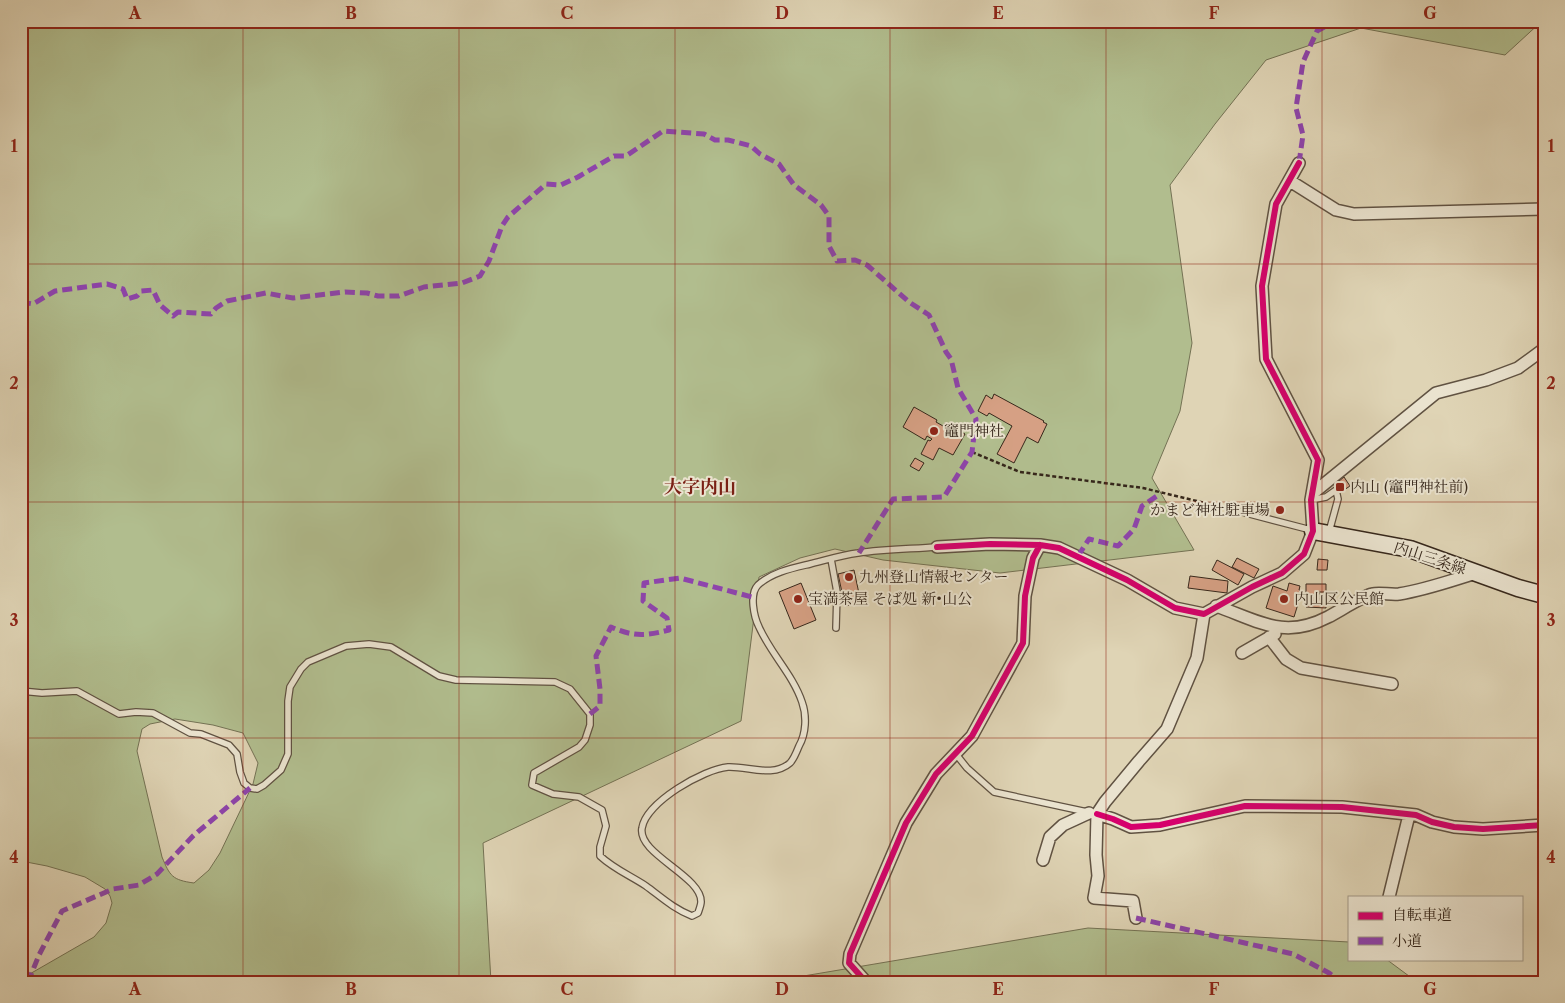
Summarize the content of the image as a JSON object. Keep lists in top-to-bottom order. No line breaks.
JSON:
{"streets":{"main road":["内山三条線"]},"districts":["大字内山"],"places":{"other":["竈門神社","かまど神社駐車場","九州登山情報センター","宝満茶屋 そば処 新•山公","内山区公民館"],"transit":["内山 (竈門神社前)"]},"legend":["自転車道","小道"],"grid":{"columns":["A","B","C","D","E","F","G"],"rows":["1","2","3","4"]}}
